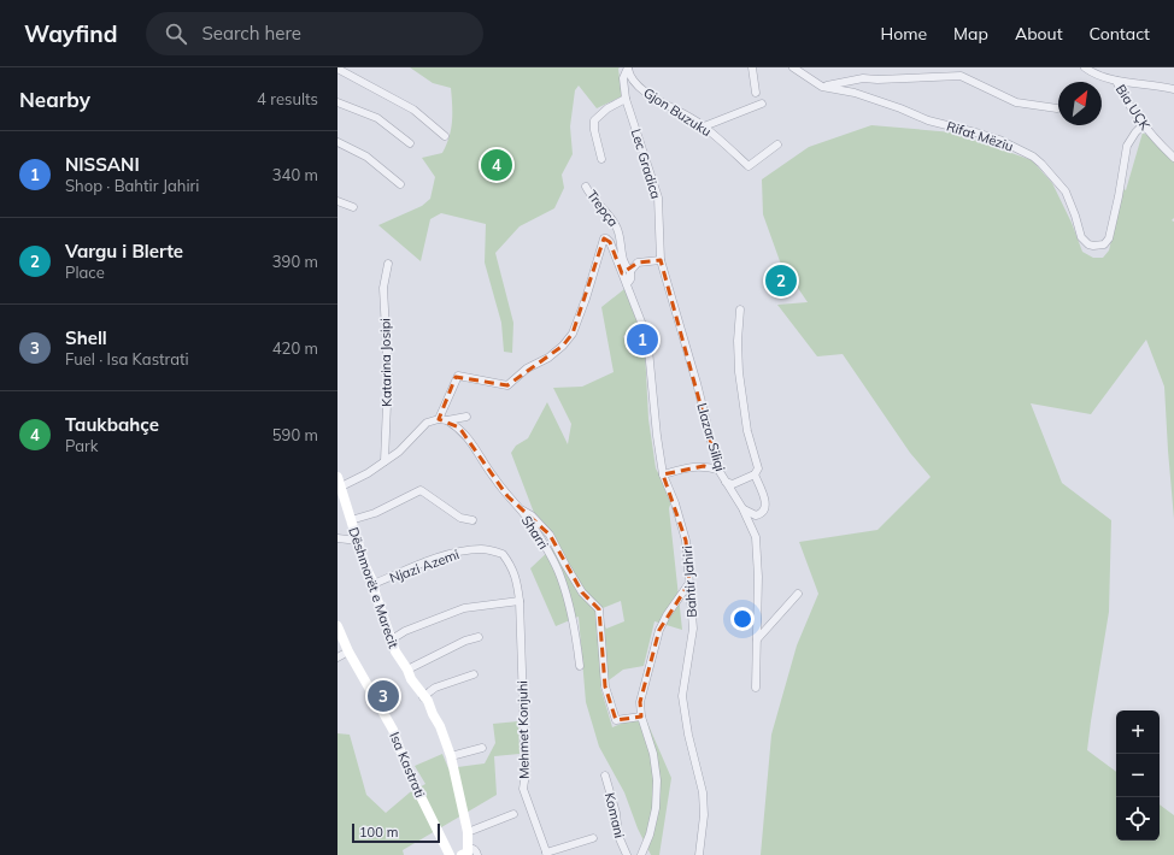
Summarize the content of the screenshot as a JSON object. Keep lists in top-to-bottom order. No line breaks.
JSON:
{"streets":{"street":["Bia UÇK","Gjon Buzuku","Rifat Mëziu","Lec Gradica","Trepça","Katarina Josipi","Llazar Siliqi","Sharri","Njazi Azemi","Bahtir Jahiri","Dëshmorët e Marecit","Mehmet Konjuhi","Isa Kastrati","Komani"]},"crossings":[["Bia UÇK","Rifat Mëziu"],["Gjon Buzuku","Lec Gradica"],["Lec Gradica","Llazar Siliqi"],["Njazi Azemi","Dëshmorët e Marecit"],["Njazi Azemi","Mehmet Konjuhi"]],"scale_bar":"100 m","north":"top right","page":{"header":"Wayfind","search":"Search here","nav":["Home","Map","About","Contact"],"heading":["Nearby","4 results"],"list":[{"mark":"1","name":"NISSANI","note":"Shop · Bahtir Jahiri","value":"340 m"},{"mark":"2","name":"Vargu i Blerte","note":"Place","value":"390 m"},{"mark":"3","name":"Shell","note":"Fuel · Isa Kastrati","value":"420 m"},{"mark":"4","name":"Taukbahçe","note":"Park","value":"590 m"}],"pins":["4","2","1","3"],"map_buttons":["+","−"],"scale":"100 m"}}
